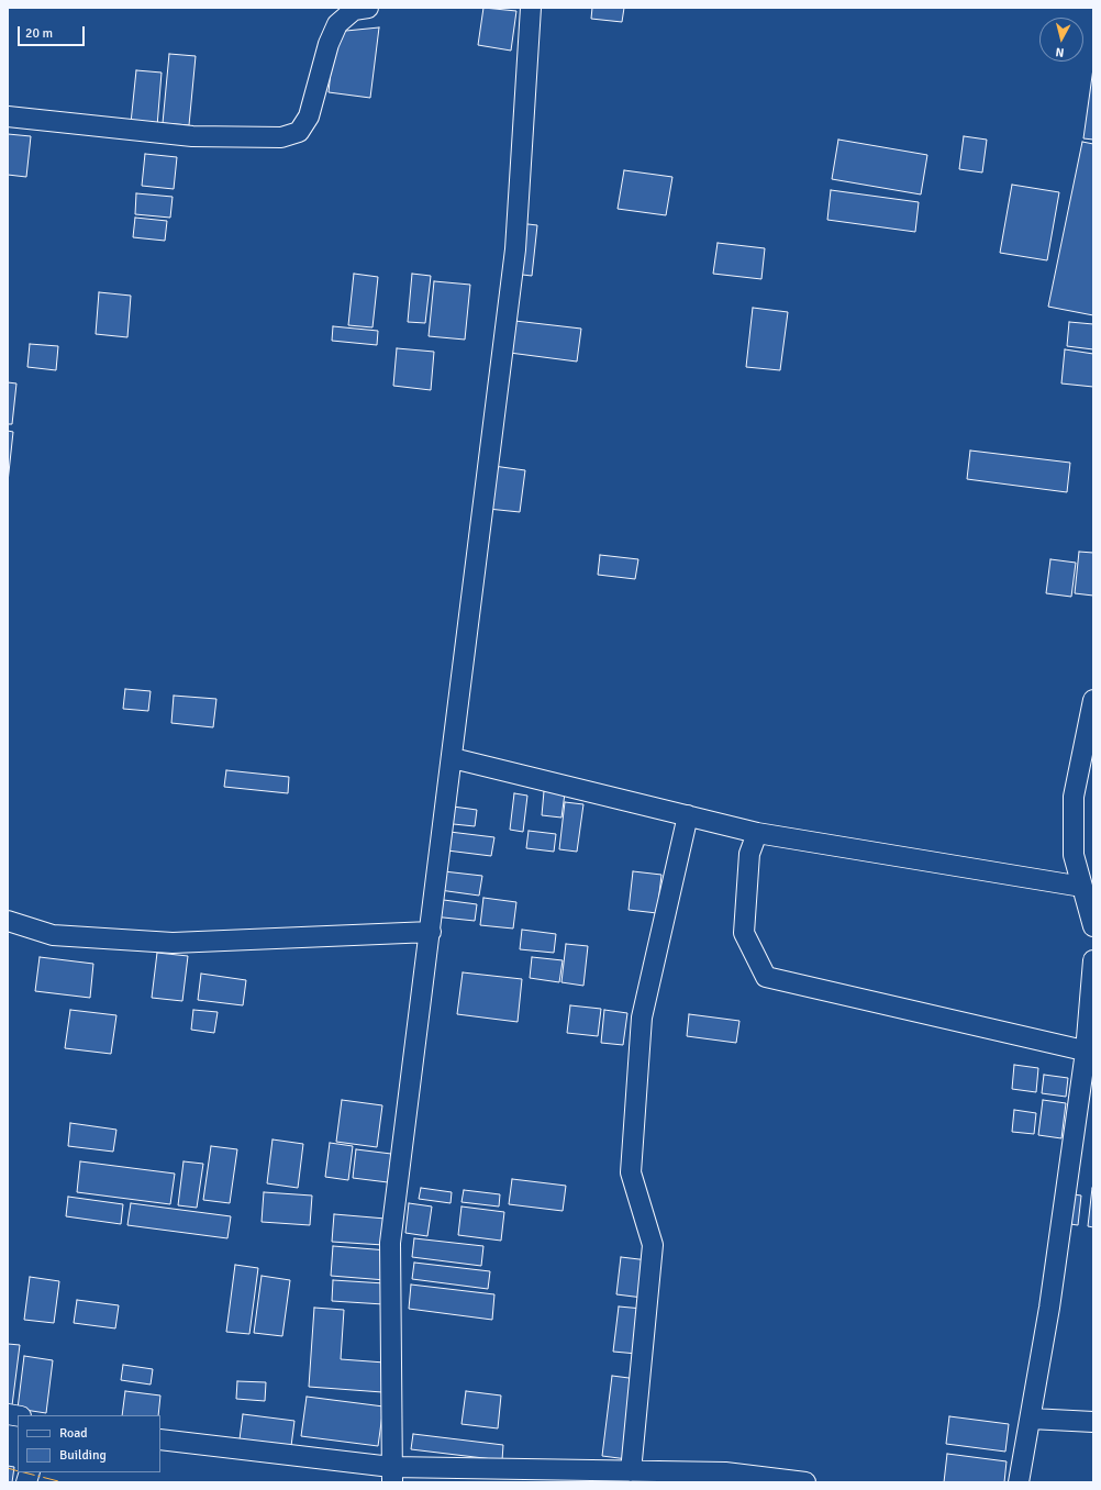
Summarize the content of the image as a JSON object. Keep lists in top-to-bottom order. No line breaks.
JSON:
{"legend":["Road","Building"],"scale_bar":"20 m","north":"bottom"}
